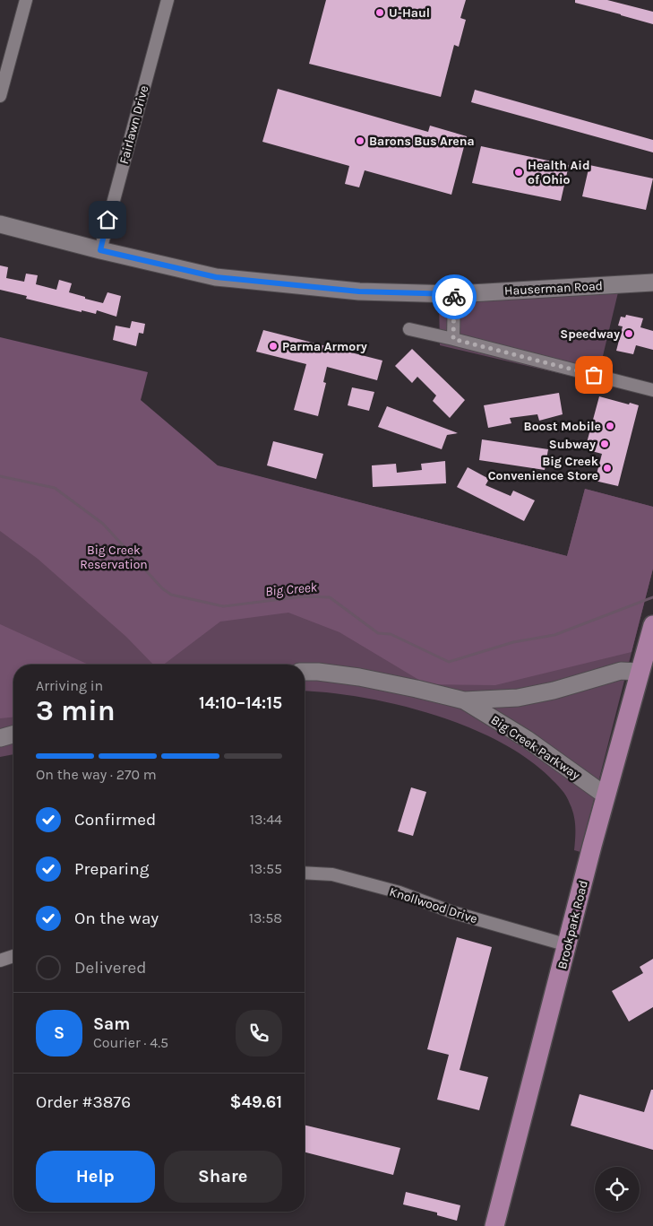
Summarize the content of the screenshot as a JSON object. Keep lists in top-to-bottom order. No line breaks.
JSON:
{"streets":{"main road":["Hauserman Road","Big Creek Parkway","Brookpark Road"],"street":["Fairlawn Drive","Knollwood Drive"]},"crossings":[["Fairlawn Drive","Hauserman Road"],["Big Creek Parkway","Brookpark Road"],["Knollwood Drive","Brookpark Road"]],"water":["Big Creek"],"parks":["Big Creek Reservation"],"places":["U-Haul","Barons Bus Arena","Health Aid of Ohio","Speedway","Parma Armory","Boost Mobile","Subway","Big Creek Convenience Store"],"page":{"heading":["3 min","Arriving in","14:10–14:15"],"panel":["Sam","Courier · 4.5","Order #3876","$49.61"],"bar":"On the way · 270 m","list":[["Confirmed","13:44"],["Preparing","13:55"],["On the way","13:58"],"Delivered"],"round":"S","buttons":["Help","Share"]}}
